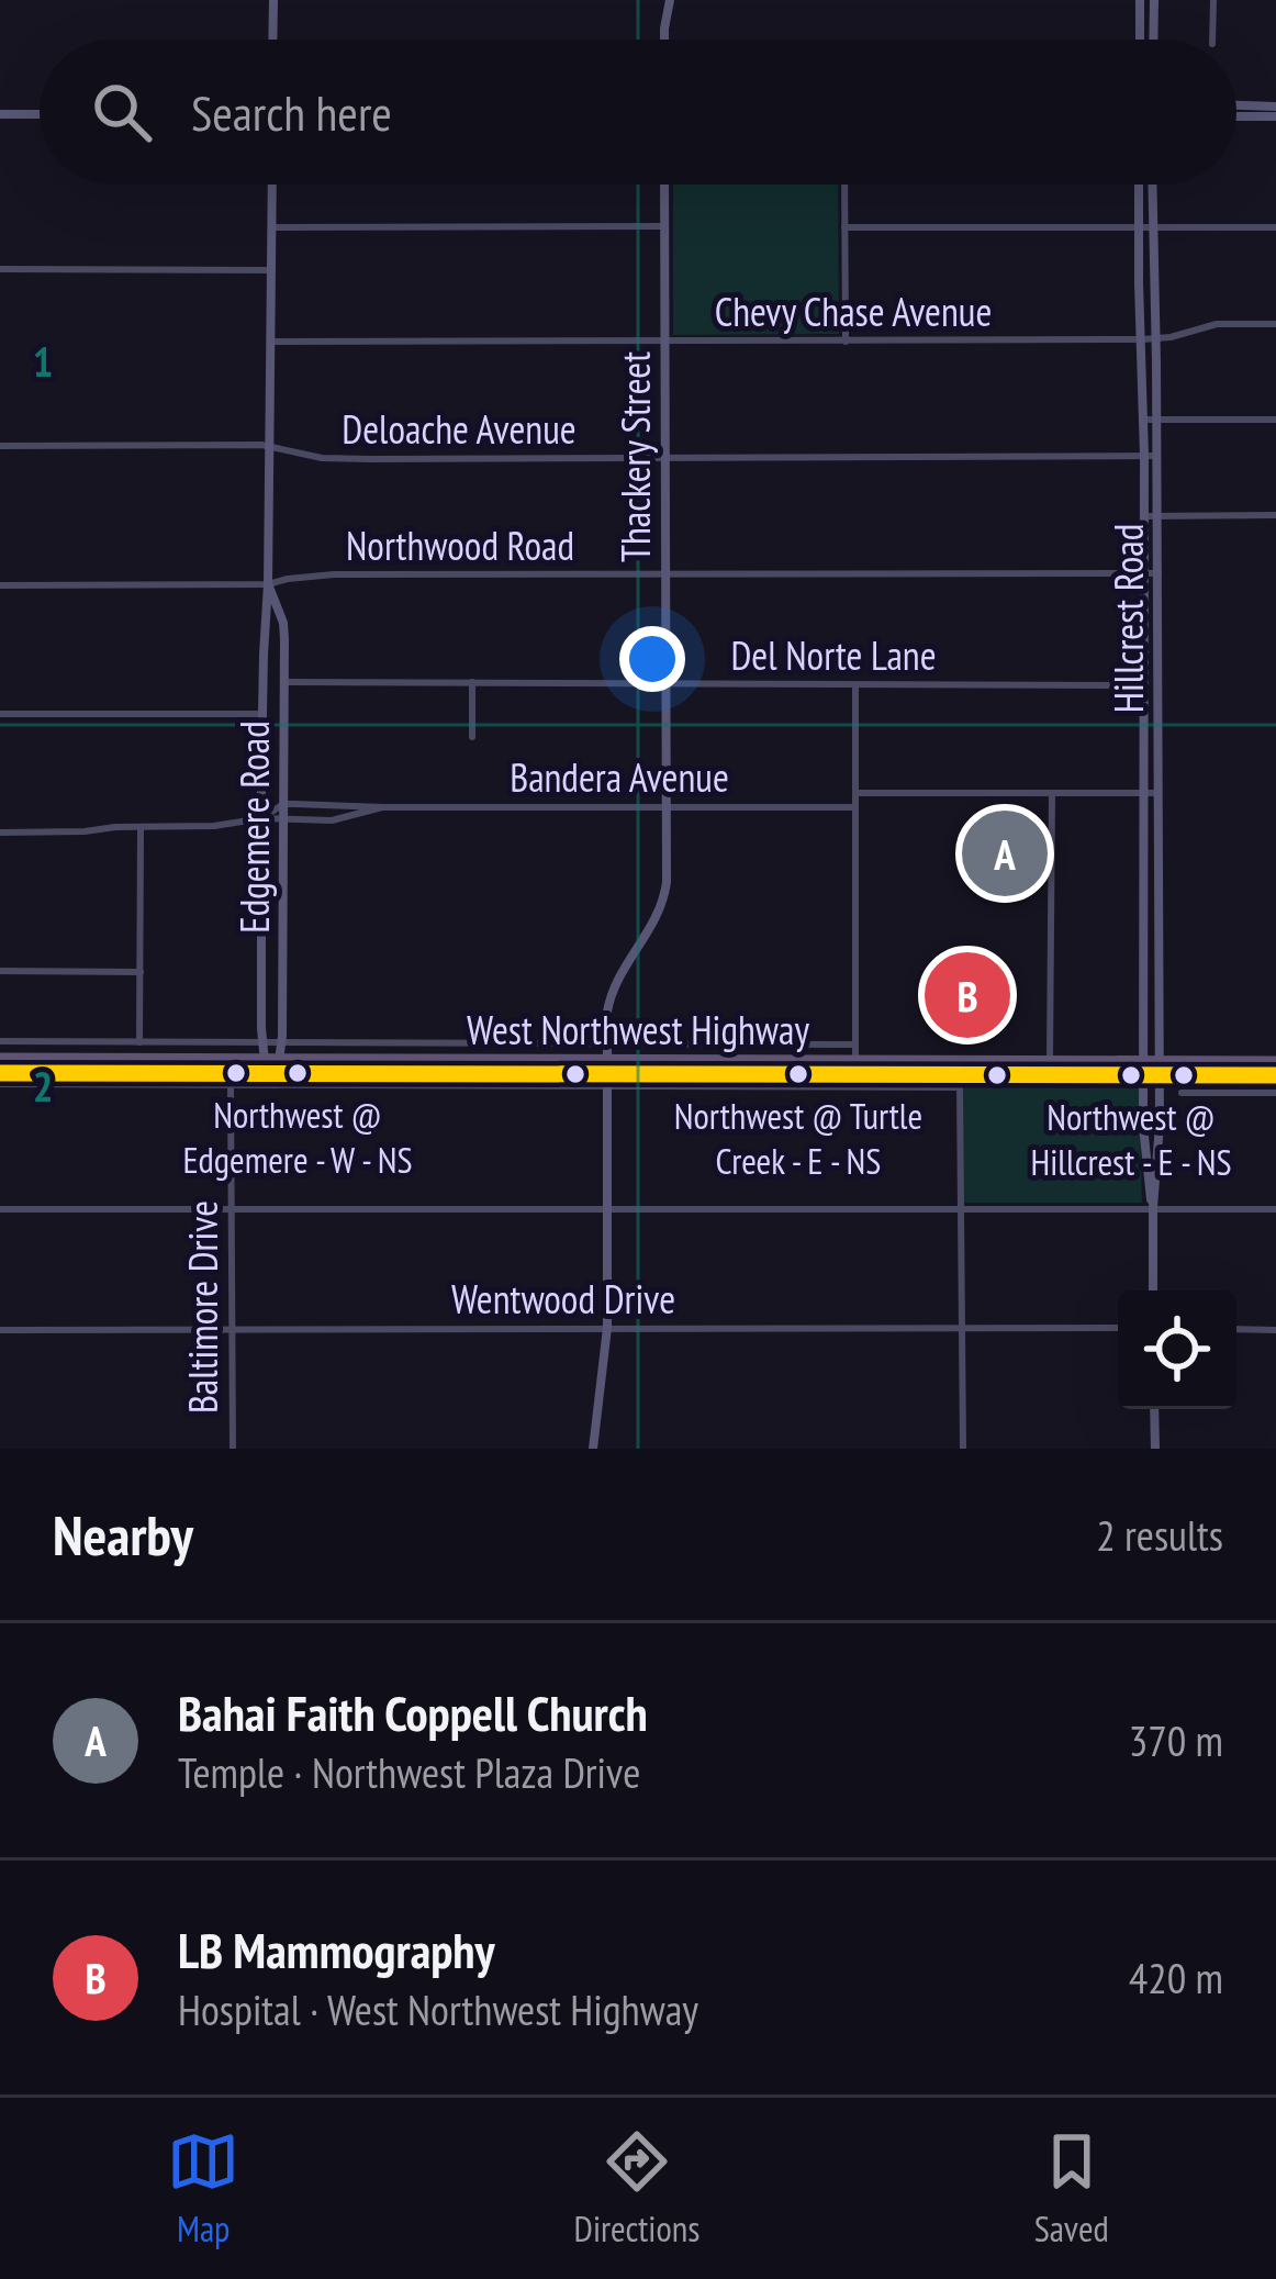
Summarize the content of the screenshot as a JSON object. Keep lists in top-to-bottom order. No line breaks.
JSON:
{"streets":{"main road":["West Northwest Highway"],"street":["Chevy Chase Avenue","Deloache Avenue","Thackery Street","Northwood Road","Hillcrest Road","Del Norte Lane","Bandera Avenue","Edgemere Road","Wentwood Drive","Baltimore Drive"]},"crossings":[["Chevy Chase Avenue","Thackery Street"],["Chevy Chase Avenue","Hillcrest Road"],["Chevy Chase Avenue","Edgemere Road"],["Deloache Avenue","Thackery Street"],["Deloache Avenue","Hillcrest Road"],["Deloache Avenue","Edgemere Road"],["Thackery Street","Northwood Road"],["Thackery Street","Del Norte Lane"],["Thackery Street","Bandera Avenue"],["Thackery Street","West Northwest Highway"],["Thackery Street","Wentwood Drive"],["Northwood Road","Hillcrest Road"],["Northwood Road","Edgemere Road"],["Hillcrest Road","Del Norte Lane"],["Hillcrest Road","West Northwest Highway"],["Del Norte Lane","Edgemere Road"],["Bandera Avenue","Edgemere Road"],["Edgemere Road","West Northwest Highway"],["Wentwood Drive","Baltimore Drive"]],"places":["Northwest @ Edgemere - W - NS","Northwest @ Turtle Creek - E - NS","Northwest @ Hillcrest - E - NS"],"page":{"search":"Search here","pins":["A","B"],"heading":["Nearby","2 results"],"list":[{"mark":"A","name":"Bahai Faith Coppell Church","note":"Temple · Northwest Plaza Drive","value":"370 m"},{"mark":"B","name":"LB Mammography","note":"Hospital · West Northwest Highway","value":"420 m"}],"nav":["Map","Directions","Saved"]},"grid":{"rows":["1","2"]}}
